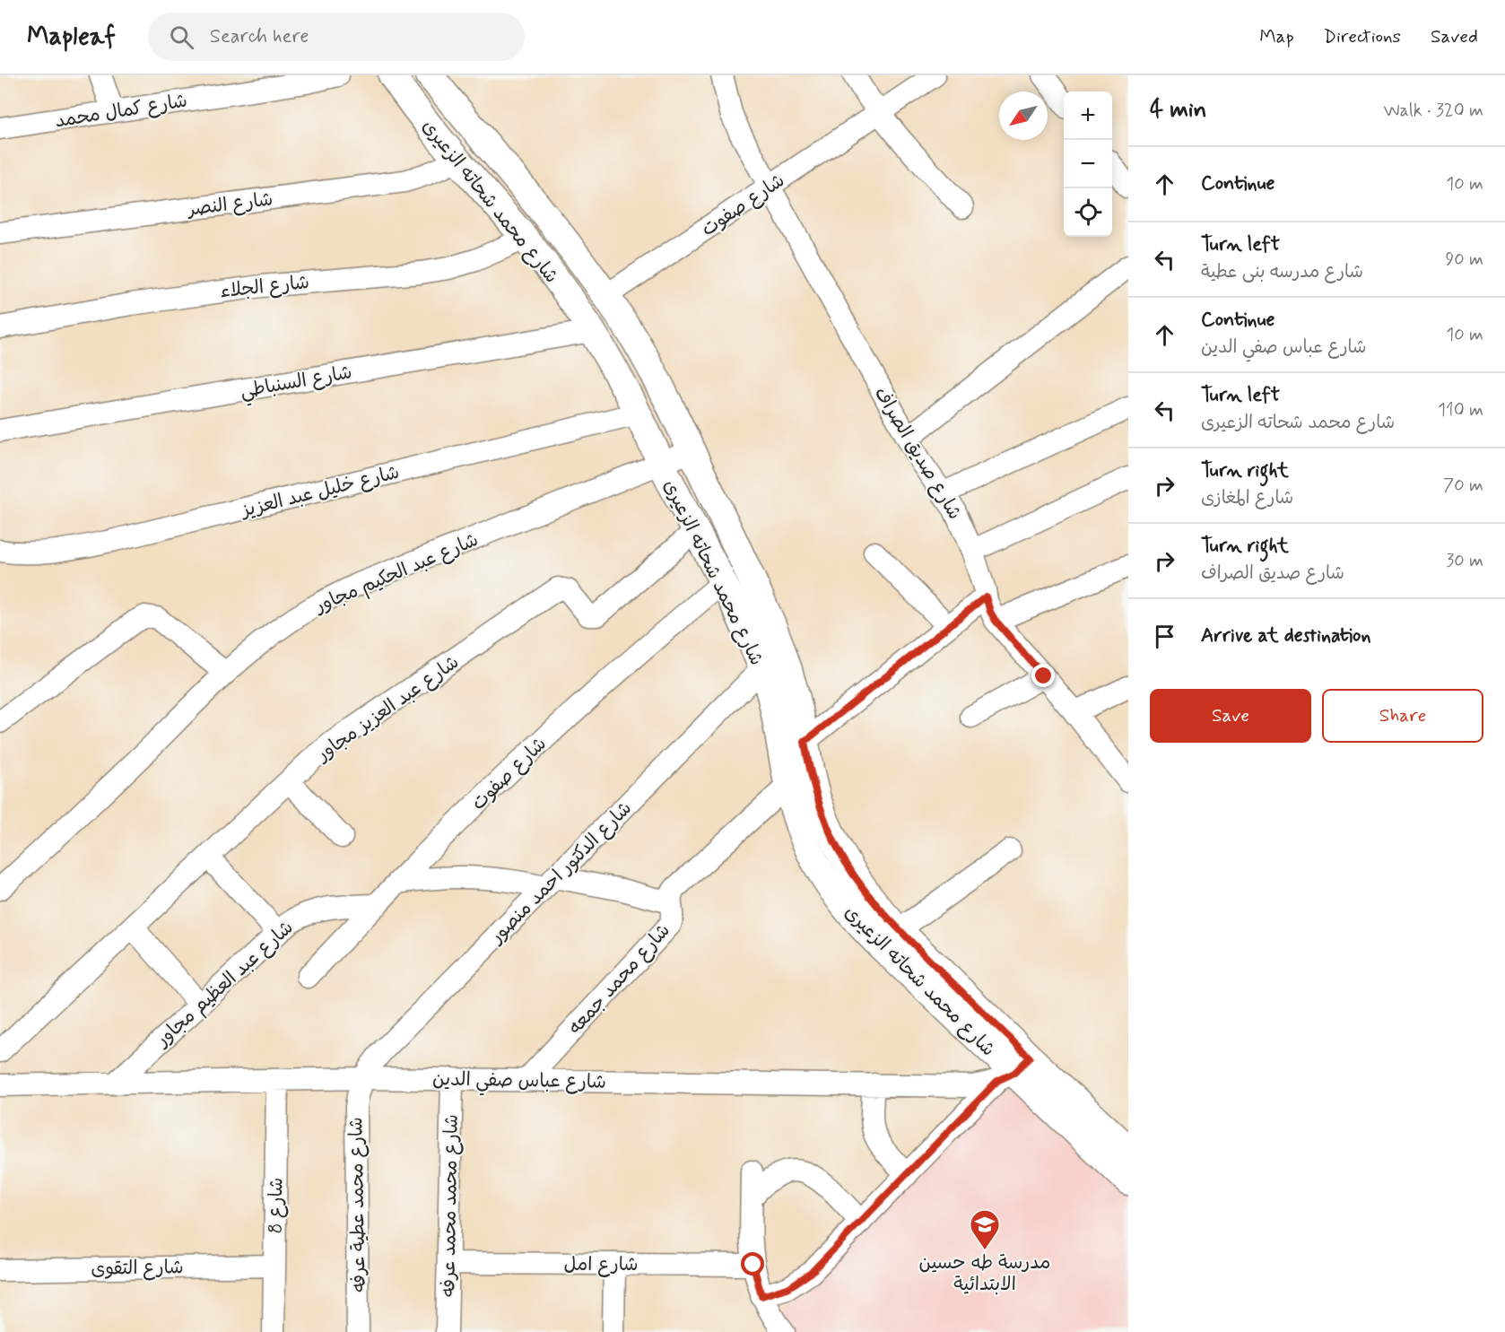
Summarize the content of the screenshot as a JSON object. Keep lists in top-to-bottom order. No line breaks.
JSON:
{"streets":{"street":["شارع كمال محمد","شارع محمد شحاته الزعيرى","شارع النصر","شارع صفوت","شارع الجلاء","شارع السنباطي","شارع صديق الصراف","شارع خليل عبد العزيز","شارع عبد الحكيم مجاور","شارع عبد العزيز مجاور","شارع الدكتور احمد منصور","شارع محمد جمعه","شارع عبد العظيم مجاور","شارع عباس صفي الدين","شارع محمد عطية عرفه","شارع 8","شارع محمد محمد عرفه","شارع امل","شارع التقوى"]},"crossings":[["شارع محمد شحاته الزعيرى","شارع النصر"],["شارع محمد شحاته الزعيرى","شارع صفوت"],["شارع محمد شحاته الزعيرى","شارع الجلاء"],["شارع محمد شحاته الزعيرى","شارع السنباطي"],["شارع محمد شحاته الزعيرى","شارع خليل عبد العزيز"],["شارع محمد شحاته الزعيرى","شارع عبد الحكيم مجاور"],["شارع محمد شحاته الزعيرى","شارع عبد العزيز مجاور"],["شارع محمد شحاته الزعيرى","شارع الدكتور احمد منصور"],["شارع محمد شحاته الزعيرى","شارع محمد جمعه"],["شارع محمد شحاته الزعيرى","شارع عباس صفي الدين"],["شارع صفوت","شارع صديق الصراف"],["شارع صفوت","شارع عبد العظيم مجاور"],["شارع الدكتور احمد منصور","شارع عباس صفي الدين"],["شارع الدكتور احمد منصور","شارع محمد عطية عرفه"],["شارع محمد جمعه","شارع عباس صفي الدين"],["شارع عبد العظيم مجاور","شارع عباس صفي الدين"],["شارع عباس صفي الدين","شارع محمد عطية عرفه"],["شارع عباس صفي الدين","شارع 8"],["شارع عباس صفي الدين","شارع محمد محمد عرفه"],["شارع 8","شارع التقوى"],["شارع محمد محمد عرفه","شارع امل"]],"places":{"school or university":["مدرسة طه حسين الابتدائية"]},"north":"bottom left","page":{"header":"Mapleaf","search":"Search here","nav":["Map","Directions","Saved"],"heading":["4 min","Walk · 320 m"],"map_buttons":["+","−"],"list":[["Continue","10 m"],["Turn left","شارع مدرسه بنى عطية","90 m"],["Continue","شارع عباس صفي الدين","10 m"],["Turn left","شارع محمد شحاته الزعيرى","110 m"],["Turn right","شارع المغازى","70 m"],["Turn right","شارع صديق الصراف","30 m"],"Arrive at destination"],"buttons":["Save","Share"]}}
